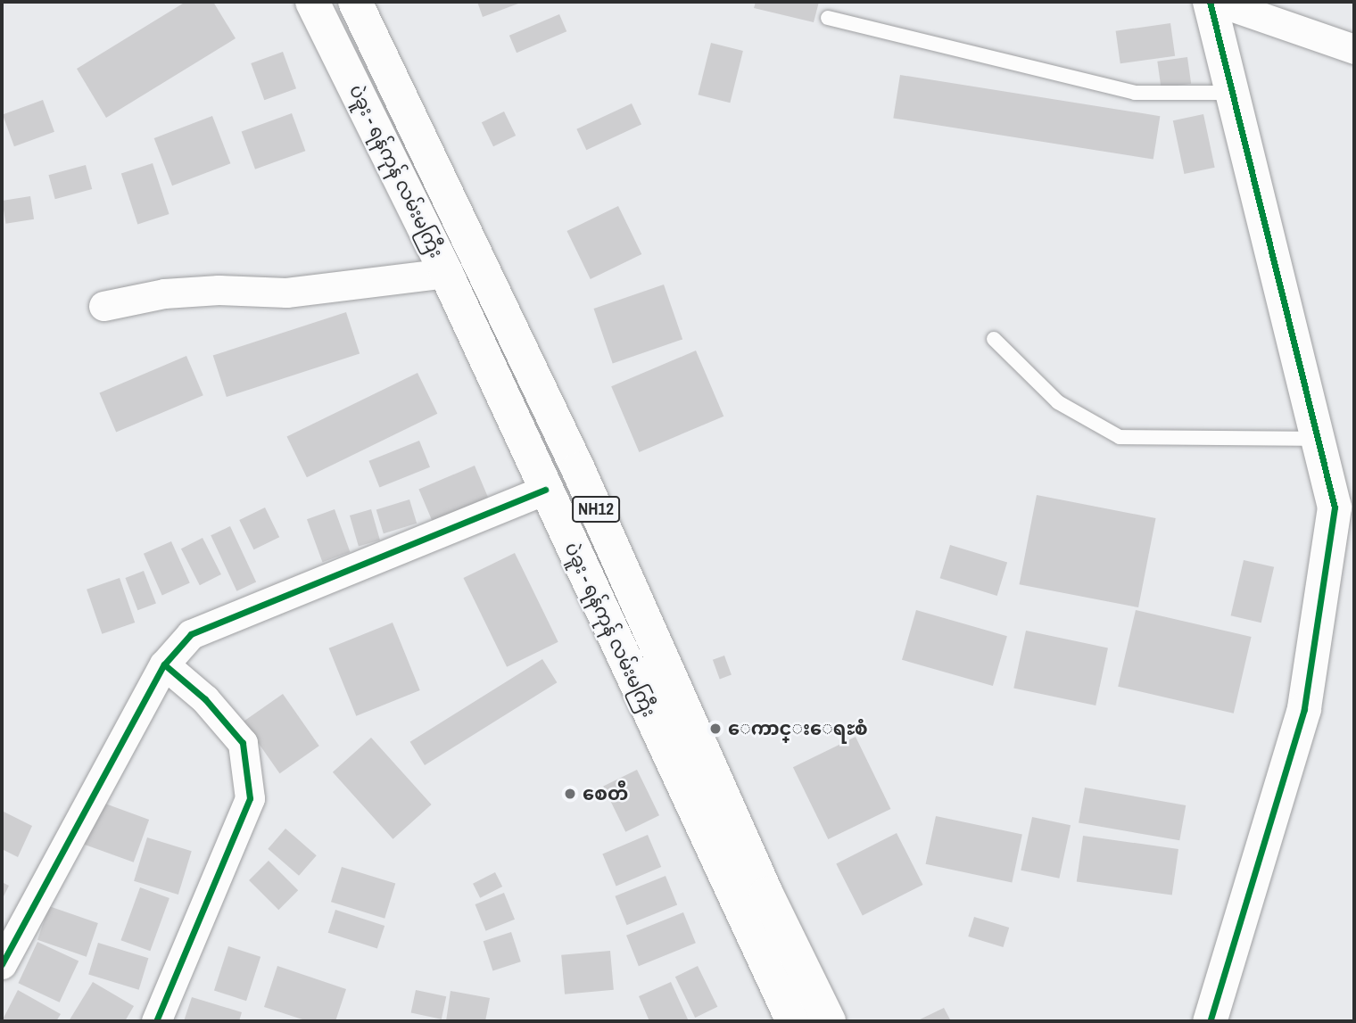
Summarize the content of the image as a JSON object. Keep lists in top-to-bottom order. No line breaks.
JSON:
{"streets":{"main road":["ပဲခူး - ရန်ကုန် လမ်းမကြီး","NH12"]},"places":["ေကာင္းေရႊစံ","စေတီ"]}
